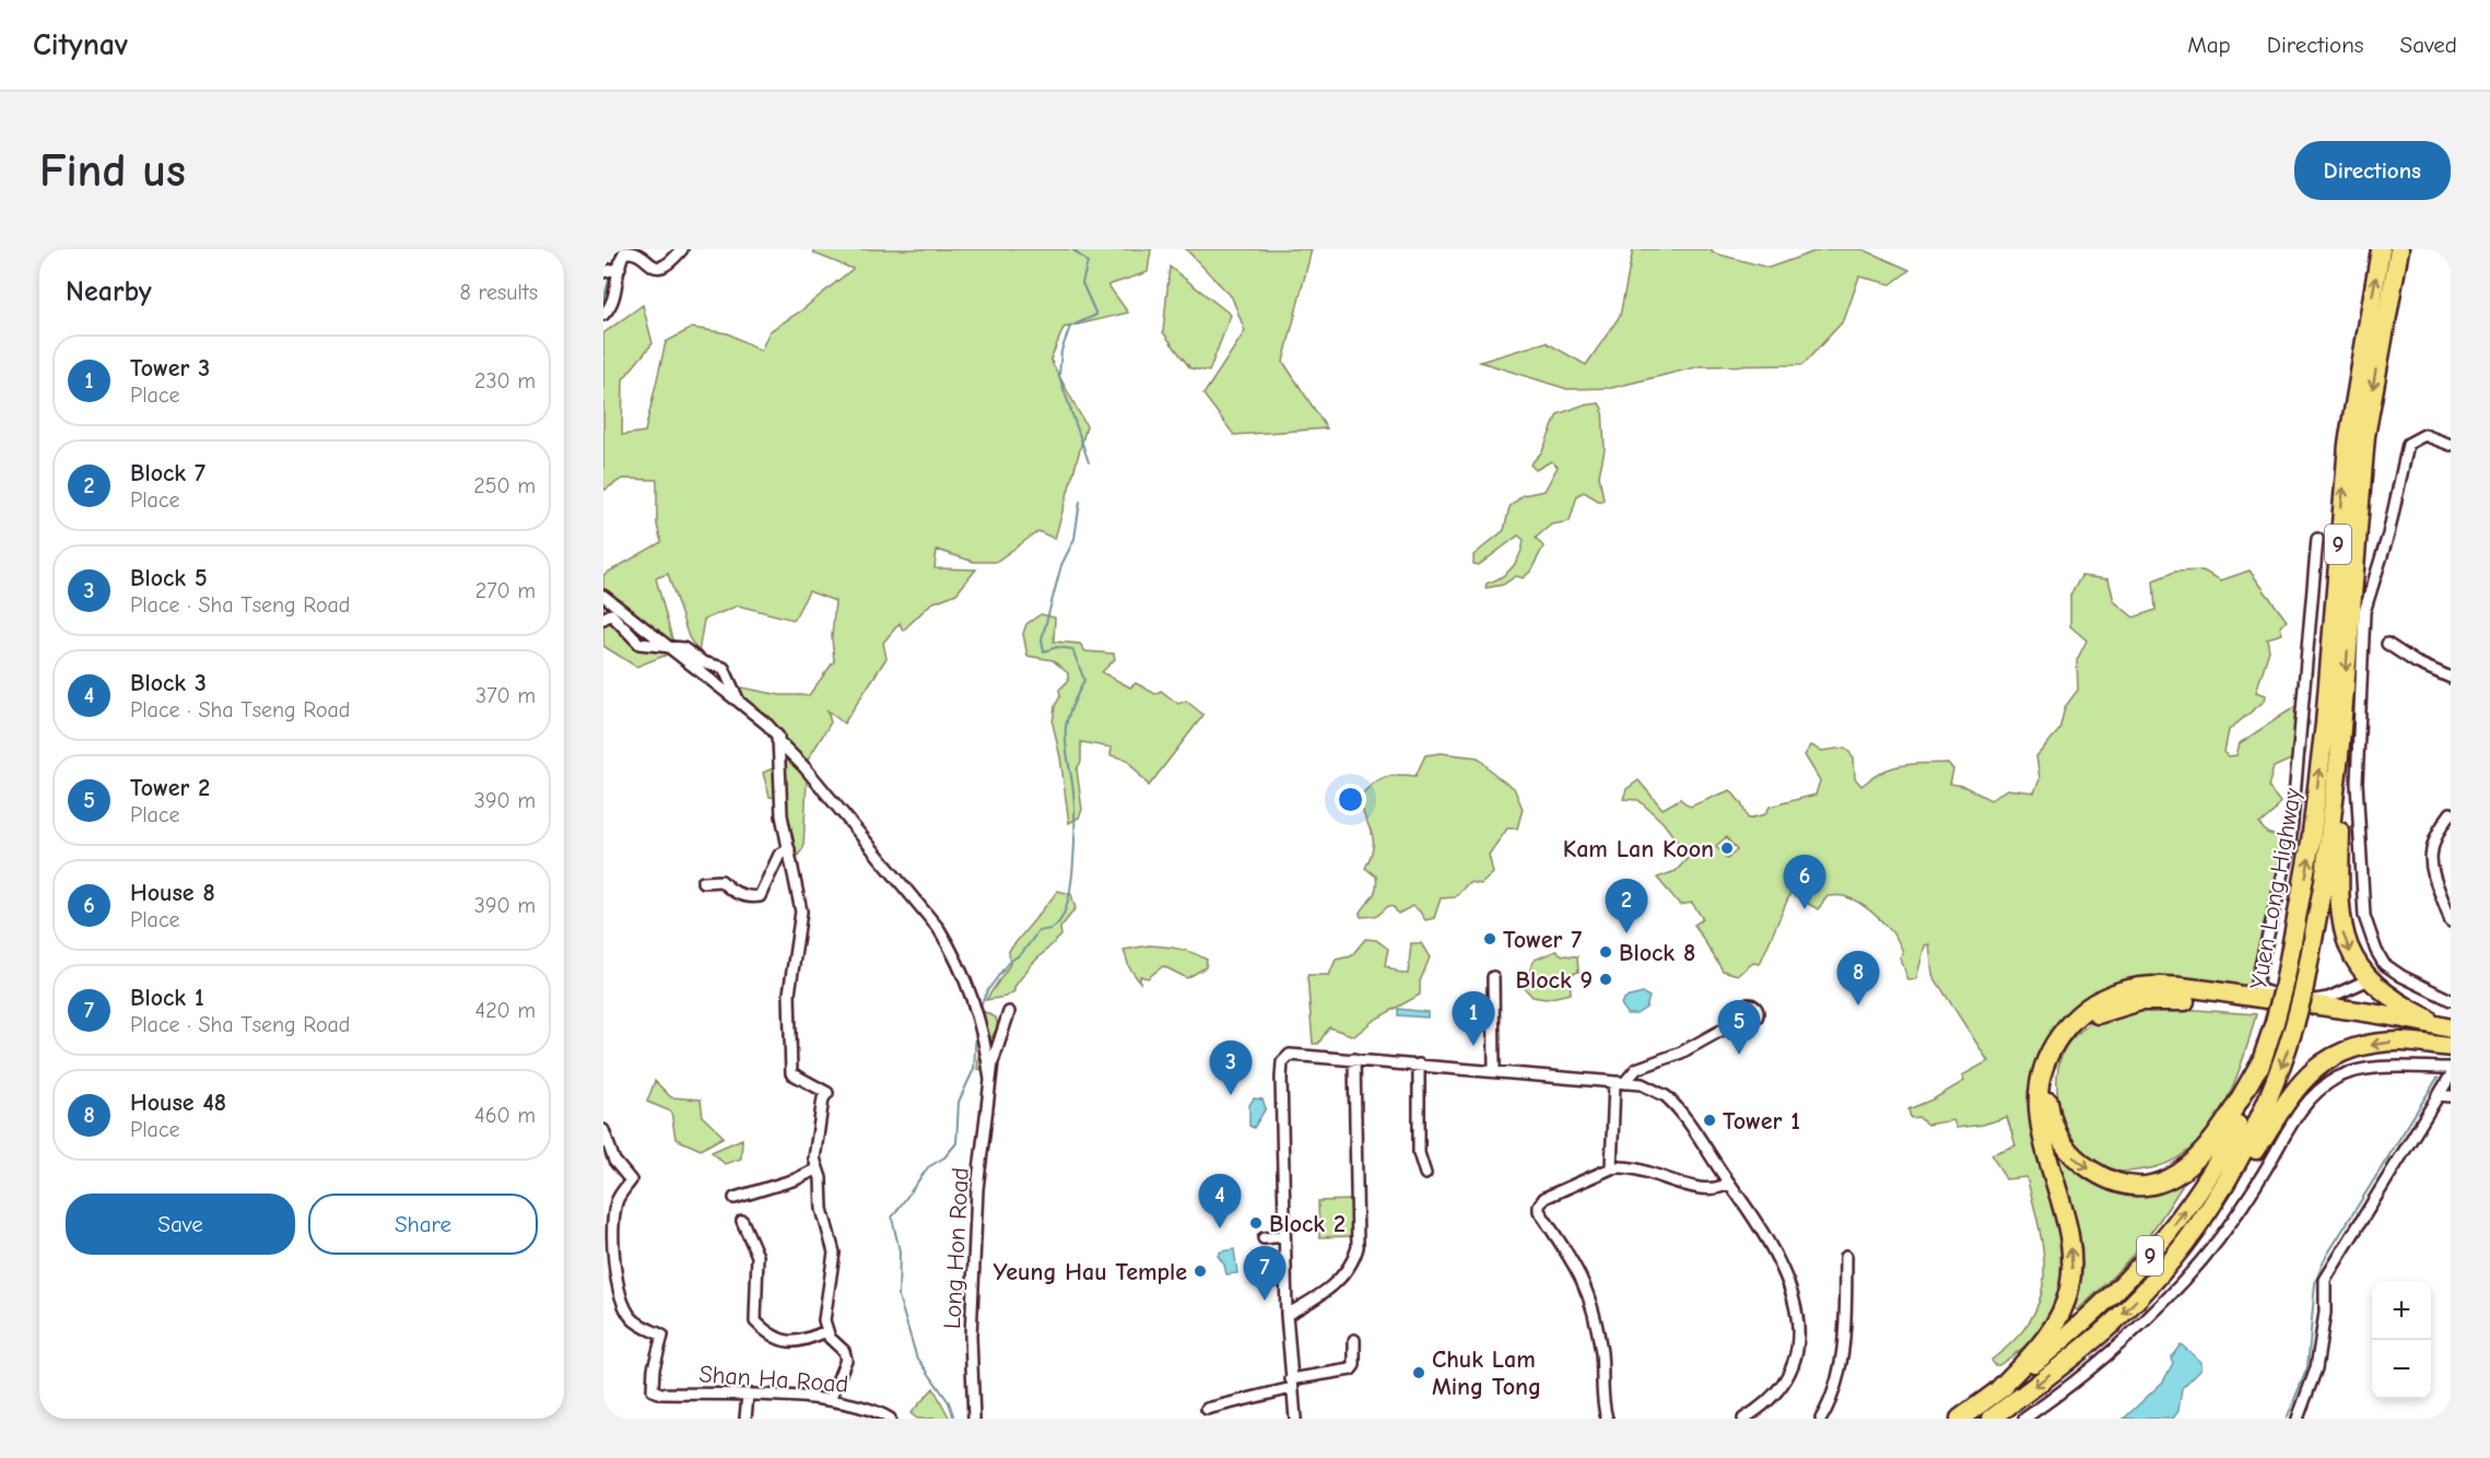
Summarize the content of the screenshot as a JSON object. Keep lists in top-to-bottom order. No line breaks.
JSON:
{"streets":{"highway":["9","Yuen Long Highway"],"street":["Long Hon Road","Shan Ha Road"]},"places":["Kam Lan Koon","Tower 7","Block 8","Block 9","Tower 1","Block 2","Yeung Hau Temple","Chuk Lam Ming Tong"],"page":{"header":"Citynav","nav":["Map","Directions","Saved"],"buttons":["Directions",["Save","Share"]],"title":"Find us","heading":["Nearby","8 results"],"list":[{"mark":"1","name":"Tower 3","note":"Place","value":"230 m"},{"mark":"2","name":"Block 7","note":"Place","value":"250 m"},{"mark":"3","name":"Block 5","note":"Place · Sha Tseng Road","value":"270 m"},{"mark":"4","name":"Block 3","note":"Place · Sha Tseng Road","value":"370 m"},{"mark":"5","name":"Tower 2","note":"Place","value":"390 m"},{"mark":"6","name":"House 8","note":"Place","value":"390 m"},{"mark":"7","name":"Block 1","note":"Place · Sha Tseng Road","value":"420 m"},{"mark":"8","name":"House 48","note":"Place","value":"460 m"}],"pins":["6","2","8","1","5","3","4","7"],"map_buttons":["+","−"]}}
